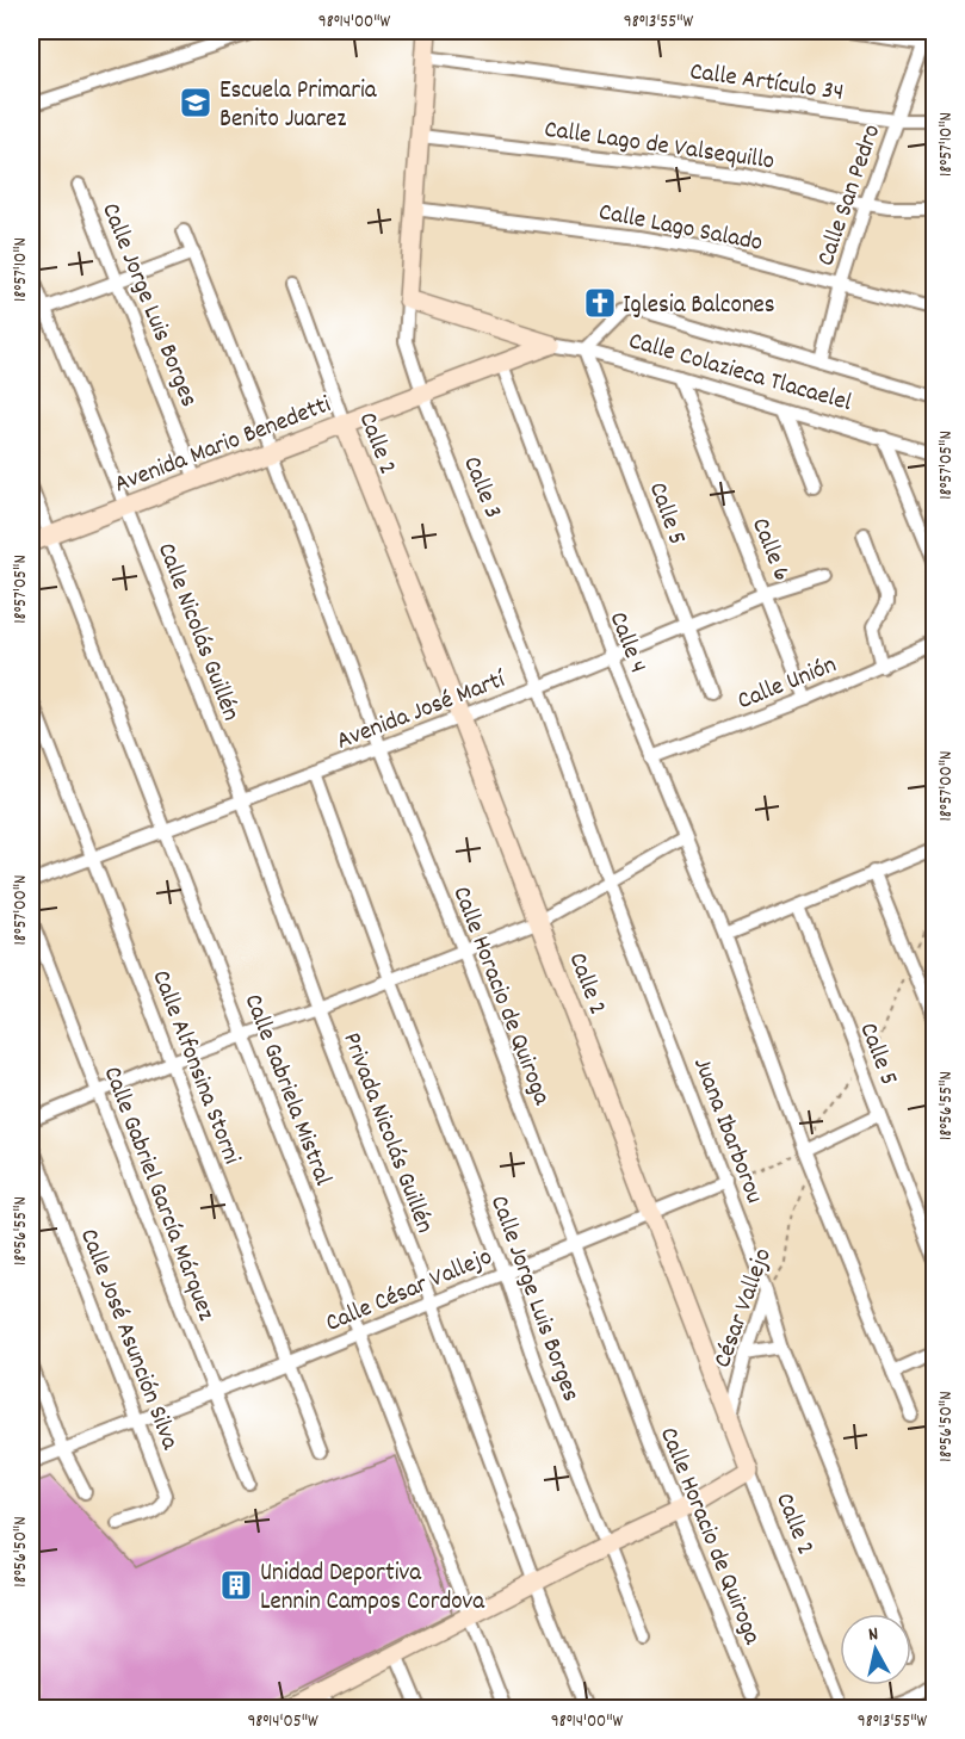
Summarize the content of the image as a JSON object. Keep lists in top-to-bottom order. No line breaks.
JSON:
{"streets":{"street":["Calle Artículo 34","Calle Lago de Valsequillo","Calle San Pedro","Calle Lago Salado","Calle Jorge Luis Borges","Calle Colazieca Tlacaelel","Avenida Mario Benedetti","Calle 2","Calle 3","Calle 5","Calle 6","Calle Nicolás Guillén","Calle 4","Calle Unión","Avenida José Martí","Calle Horacio de Quiroga","Calle Alfonsina Storni","Calle Gabriela Mistral","Juana Ibarborou","Privada Nicolás Guillén","Calle Gabriel García Márquez","Calle César Vallejo","César Vallejo","Calle José Asunción Silva"]},"crossings":[["Calle Artículo 34","Calle San Pedro"],["Calle Lago de Valsequillo","Calle San Pedro"],["Calle San Pedro","Calle Lago Salado"],["Calle Jorge Luis Borges","Avenida Mario Benedetti"],["Calle Jorge Luis Borges","Avenida José Martí"],["Calle Jorge Luis Borges","Calle César Vallejo"],["Calle Colazieca Tlacaelel","Avenida Mario Benedetti"],["Calle Colazieca Tlacaelel","Calle 3"],["Calle Colazieca Tlacaelel","Calle 5"],["Calle Colazieca Tlacaelel","Calle 6"],["Avenida Mario Benedetti","Calle 2"],["Avenida Mario Benedetti","Calle 3"],["Avenida Mario Benedetti","Calle Nicolás Guillén"],["Avenida Mario Benedetti","Calle 4"],["Avenida Mario Benedetti","Calle Horacio de Quiroga"],["Avenida Mario Benedetti","Calle Gabriela Mistral"],["Calle 2","Avenida José Martí"],["Calle 2","Calle César Vallejo"],["Calle 2","César Vallejo"],["Calle 3","Avenida José Martí"],["Calle 3","Juana Ibarborou"],["Calle 5","Avenida José Martí"],["Calle 6","Calle Unión"],["Calle 6","Avenida José Martí"],["Calle Nicolás Guillén","Avenida José Martí"],["Calle Nicolás Guillén","Privada Nicolás Guillén"],["Calle 4","Calle Unión"],["Calle 4","Avenida José Martí"],["Calle 4","César Vallejo"],["Avenida José Martí","Calle Horacio de Quiroga"],["Avenida José Martí","Calle Alfonsina Storni"],["Avenida José Martí","Calle Gabriela Mistral"],["Avenida José Martí","Juana Ibarborou"],["Calle Horacio de Quiroga","Calle César Vallejo"],["Calle Alfonsina Storni","Calle César Vallejo"],["Calle Gabriela Mistral","Calle César Vallejo"],["Juana Ibarborou","Calle César Vallejo"],["Juana Ibarborou","César Vallejo"],["Privada Nicolás Guillén","Calle César Vallejo"],["Calle Gabriel García Márquez","Calle César Vallejo"],["Calle César Vallejo","Calle José Asunción Silva"]],"places":{"school or university":["Escuela Primaria Benito Juarez"],"church":["Iglesia Balcones"],"building":["Unidad Deportiva Lennin Campos Cordova"]},"north":"top","coordinates":["98°14'00\"W","98°13'55\"W","18°57'10\"N","18°57'05\"N","18°57'00\"N","18°56'55\"N","18°56'50\"N","98°14'05\"W"]}
